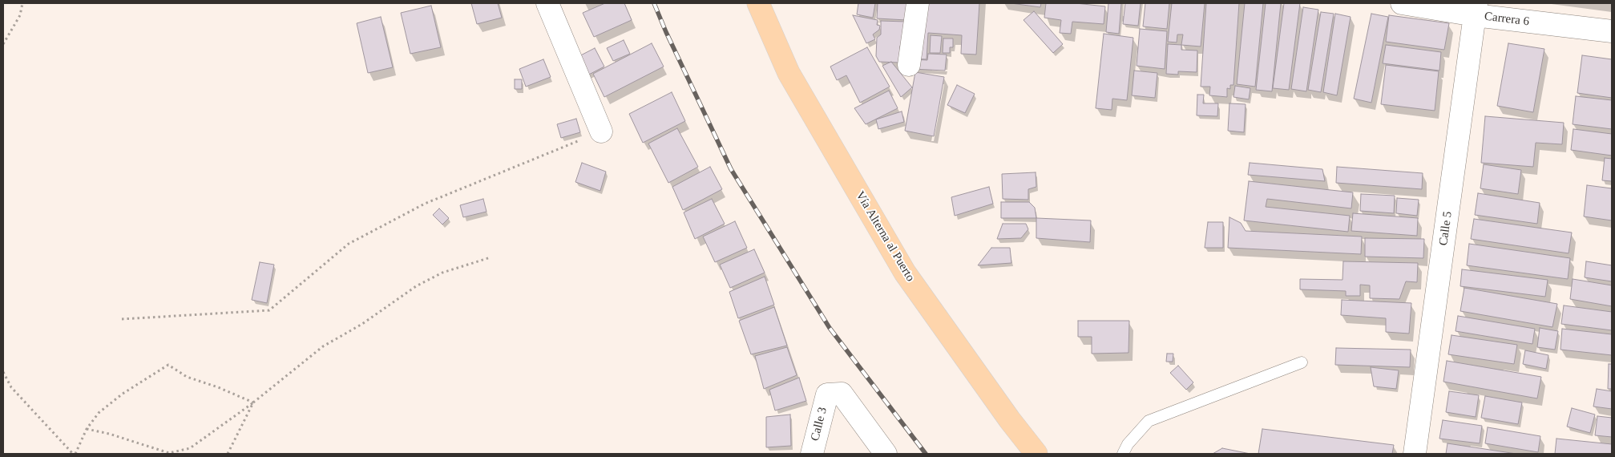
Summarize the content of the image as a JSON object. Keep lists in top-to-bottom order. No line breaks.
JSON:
{"streets":{"main road":["Vía Alterna al Puerto"],"street":["Carrera 6","Calle 5","Calle 3"]},"crossings":[["Carrera 6","Calle 5"]]}
